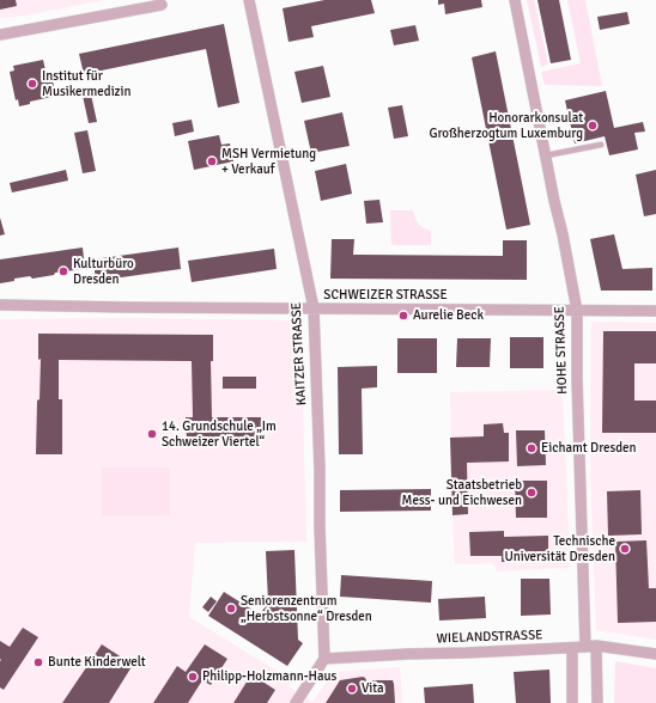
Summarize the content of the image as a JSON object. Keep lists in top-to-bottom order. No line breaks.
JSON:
{"streets":{"street":["SCHWEIZER STRASSE","HOHE STRASSE","KAITZER STRASSE","WIELANDSTRASSE"]},"crossings":[["SCHWEIZER STRASSE","HOHE STRASSE"],["SCHWEIZER STRASSE","KAITZER STRASSE"],["HOHE STRASSE","WIELANDSTRASSE"],["KAITZER STRASSE","WIELANDSTRASSE"]],"places":["Institut für Musikermedizin","Honorarkonsulat Großherzogtum Luxemburg","MSH Vermietung + Verkauf","Kulturbüro Dresden","Aurelie Beck","14. Grundschule „Im Schweizer Viertel“","Eichamt Dresden","Staatsbetrieb Mess- und Eichwesen","Technische Universität Dresden","Seniorenzentrum „Herbstsonne“ Dresden","Bunte Kinderwelt","Philipp-Holzmann-Haus","Vita"]}
